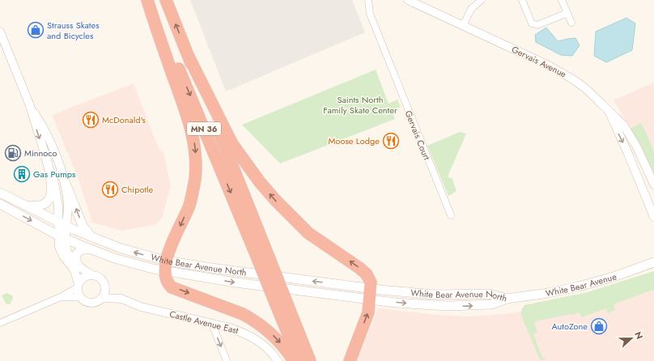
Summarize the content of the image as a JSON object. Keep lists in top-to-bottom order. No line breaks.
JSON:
{"streets":{"highway":["MN 36"],"main road":["White Bear Avenue North","White Bear Avenue"],"street":["Gervais Avenue","Gervais Court","Castle Avenue East"]},"crossings":[["White Bear Avenue North","White Bear Avenue"]],"parks":["Saints North Family Skate Center"],"places":{"shop":["Strauss Skates and Bicycles","AutoZone"],"restaurant":["McDonald's","Moose Lodge","Chipotle"],"fuel station":["Minnoco"],"building":["Gas Pumps"]},"north":"right"}
